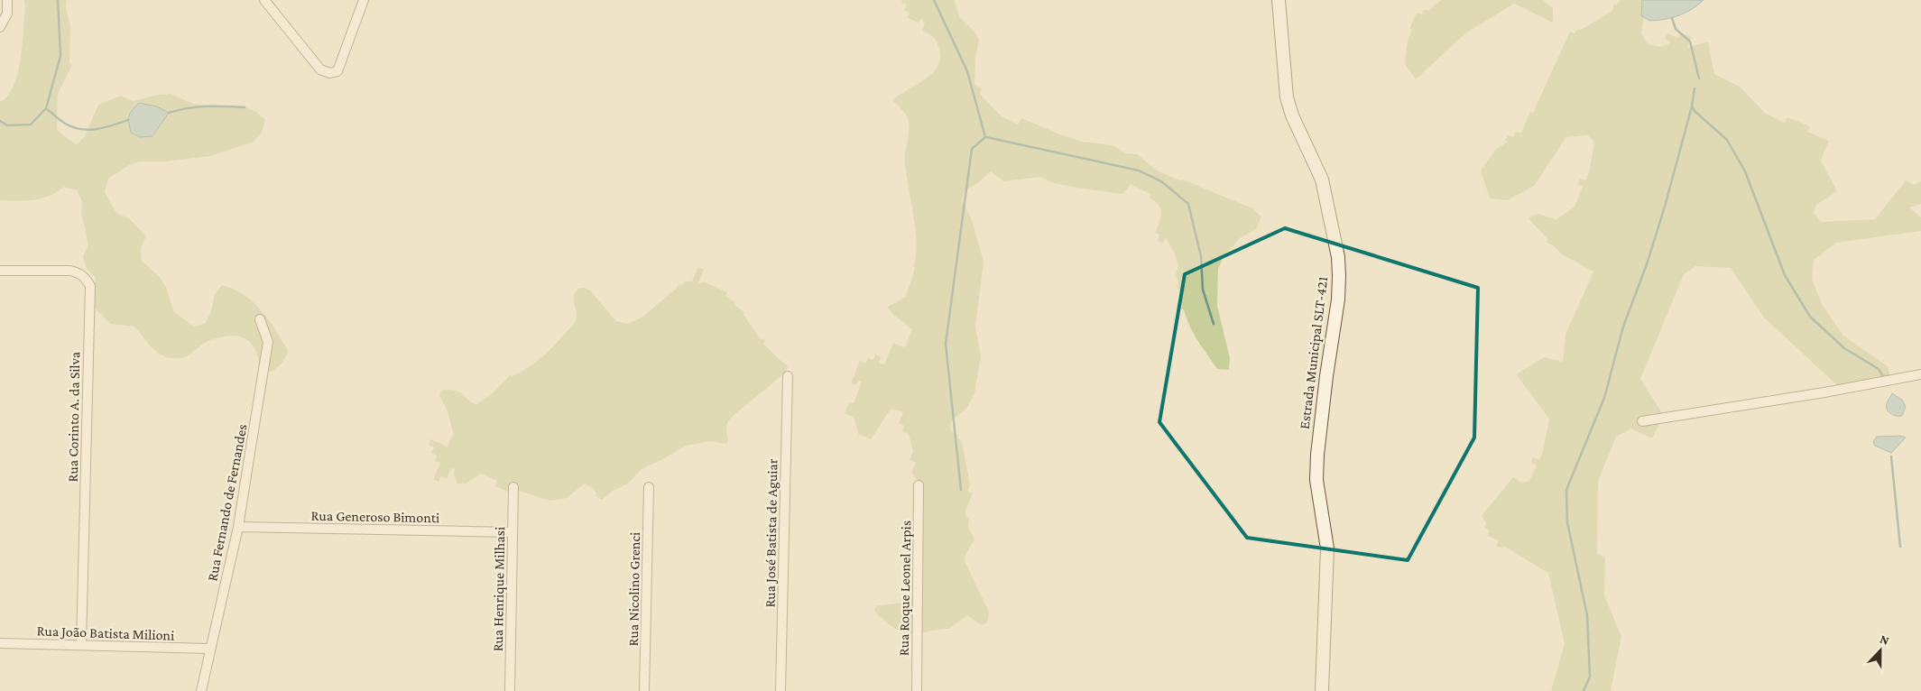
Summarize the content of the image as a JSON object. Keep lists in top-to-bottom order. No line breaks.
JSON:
{"streets":{"street":["Estrada Municipal SLT-421","Rua Corinto A. da Silva","Rua Fernando de Fernandes","Rua Generoso Bimonti","Rua José Batista de Aguiar","Rua Roque Leonel Arpis","Rua Henrique Milhasi","Rua Nicolino Grenci","Rua João Batista Milioni"]},"crossings":[["Rua Corinto A. da Silva","Rua João Batista Milioni"],["Rua Fernando de Fernandes","Rua Generoso Bimonti"],["Rua Fernando de Fernandes","Rua João Batista Milioni"],["Rua Generoso Bimonti","Rua Henrique Milhasi"]],"north":"top"}
